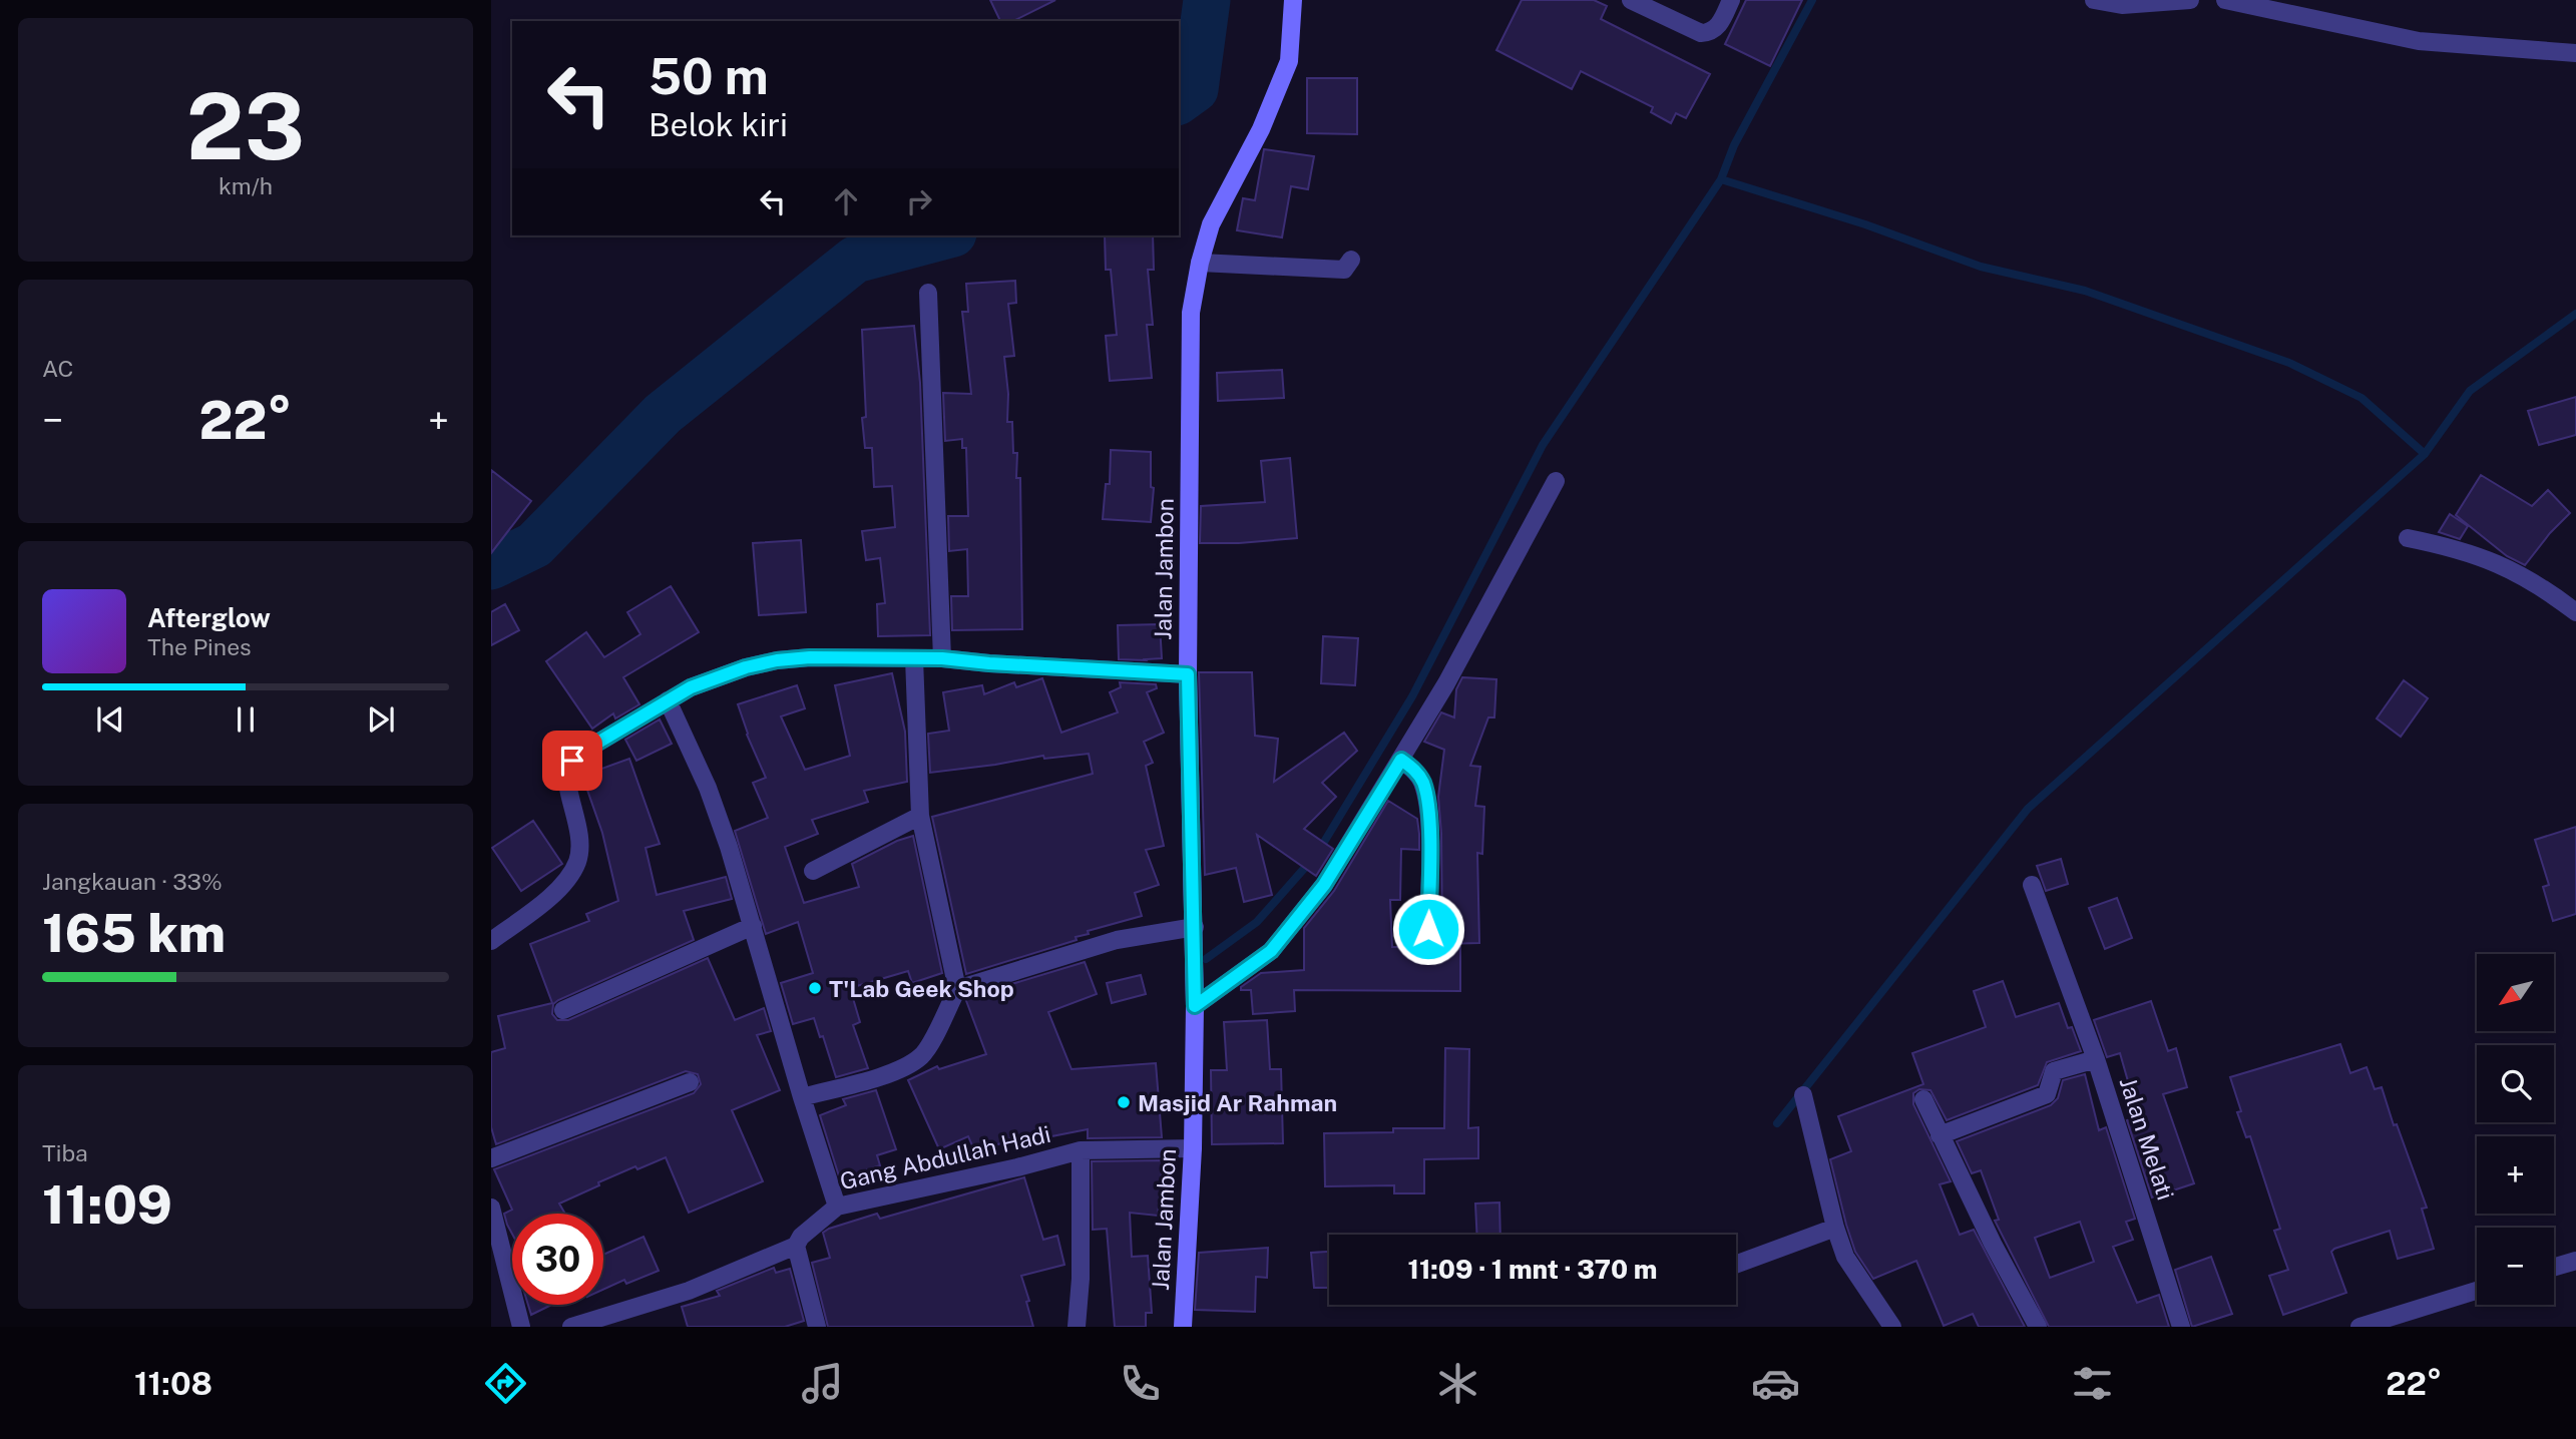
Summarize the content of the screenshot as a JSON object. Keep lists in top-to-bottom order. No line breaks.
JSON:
{"streets":{"main road":["Jalan Jambon"],"street":["Jalan Melati","Gang Abdullah Hadi"]},"crossings":[["Jalan Jambon","Gang Abdullah Hadi"]],"places":["T'Lab Geek Shop","Masjid Ar Rahman"],"north":"bottom left","page":{"tile":[["23","km/h"],"AC",["Jangkauan · 33%","165 km"],["Tiba","11:09"]],"turn":["50 m","Belok kiri"],"heat":["−","22°","+"],"song":["Afterglow","The Pines"],"map_buttons":["+","−"],"limit":"30","trip":"11:09 · 1 mnt · 370 m","tabs":["11:08","22°"]}}
